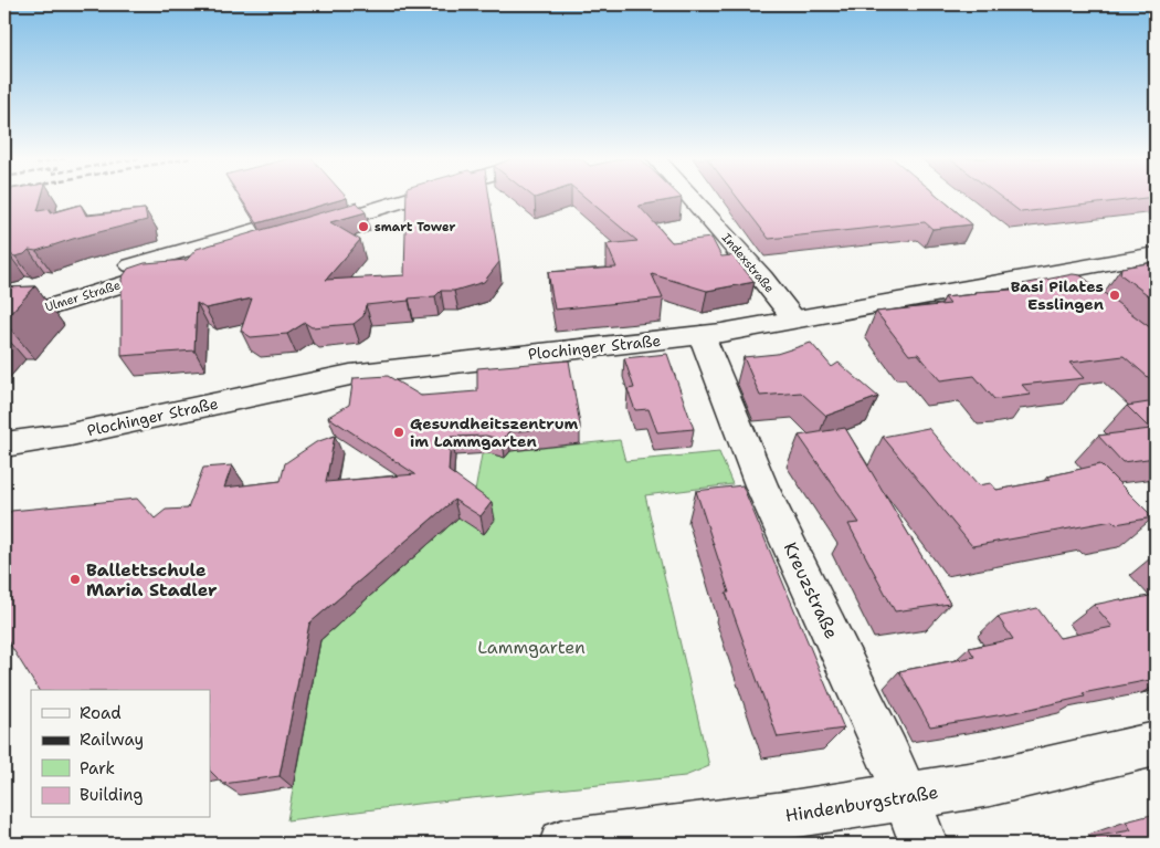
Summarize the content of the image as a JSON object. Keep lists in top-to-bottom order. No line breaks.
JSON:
{"streets":{"street":["Indexstraße","Ulmer Straße","Plochinger Straße","Kreuzstraße","Hindenburgstraße"]},"crossings":[["Indexstraße","Plochinger Straße"],["Plochinger Straße","Kreuzstraße"],["Kreuzstraße","Hindenburgstraße"]],"parks":["Lammgarten"],"places":["smart Tower","Basi Pilates Esslingen","Gesundheitszentrum im Lammgarten","Ballettschule Maria Stadler"],"legend":["Road","Railway","Park","Building"]}
